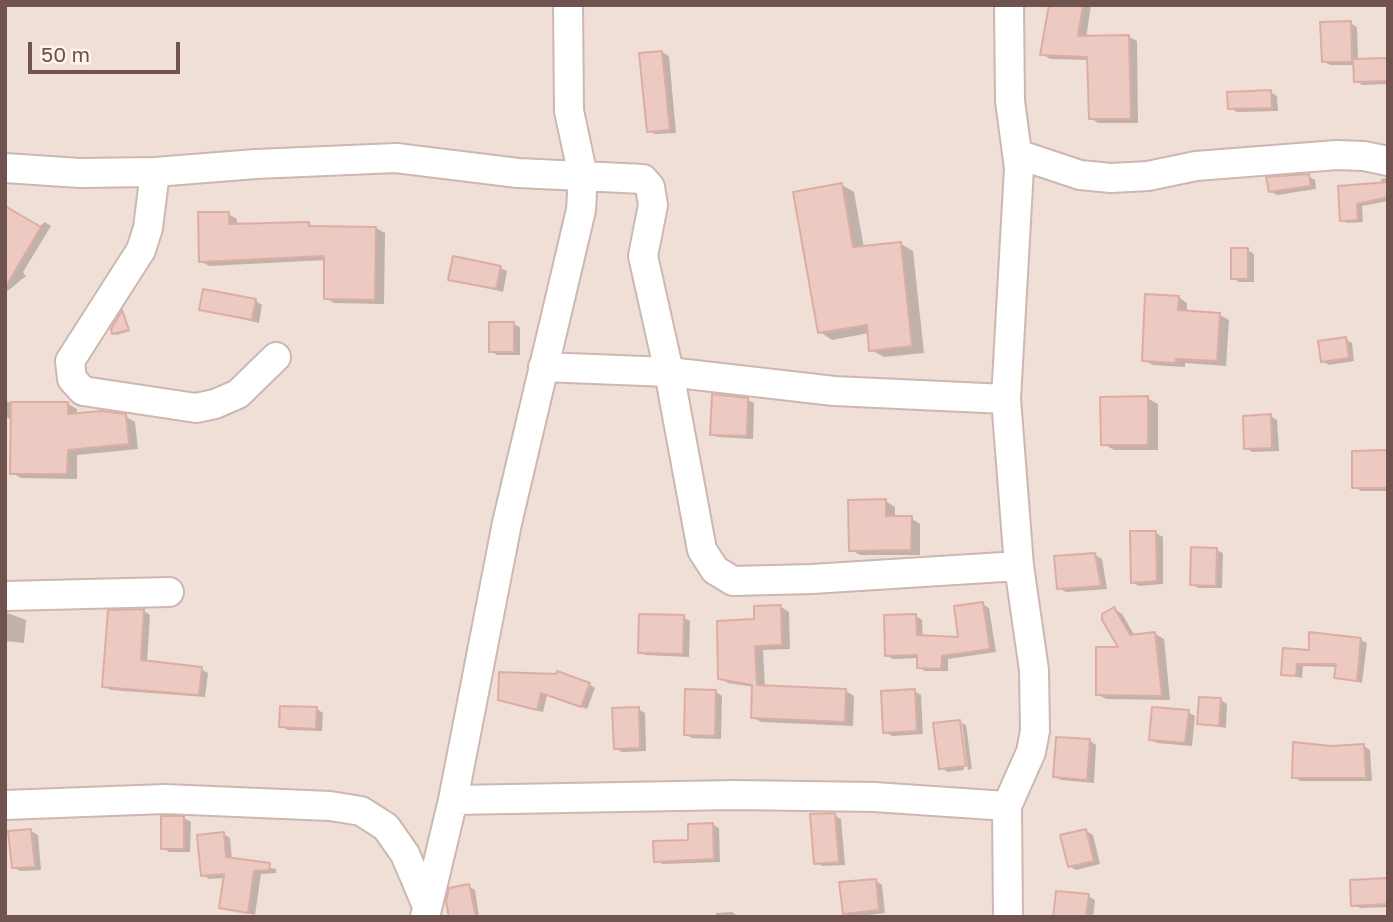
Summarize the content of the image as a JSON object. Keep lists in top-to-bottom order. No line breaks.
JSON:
{"scale_bar":"50 m"}
